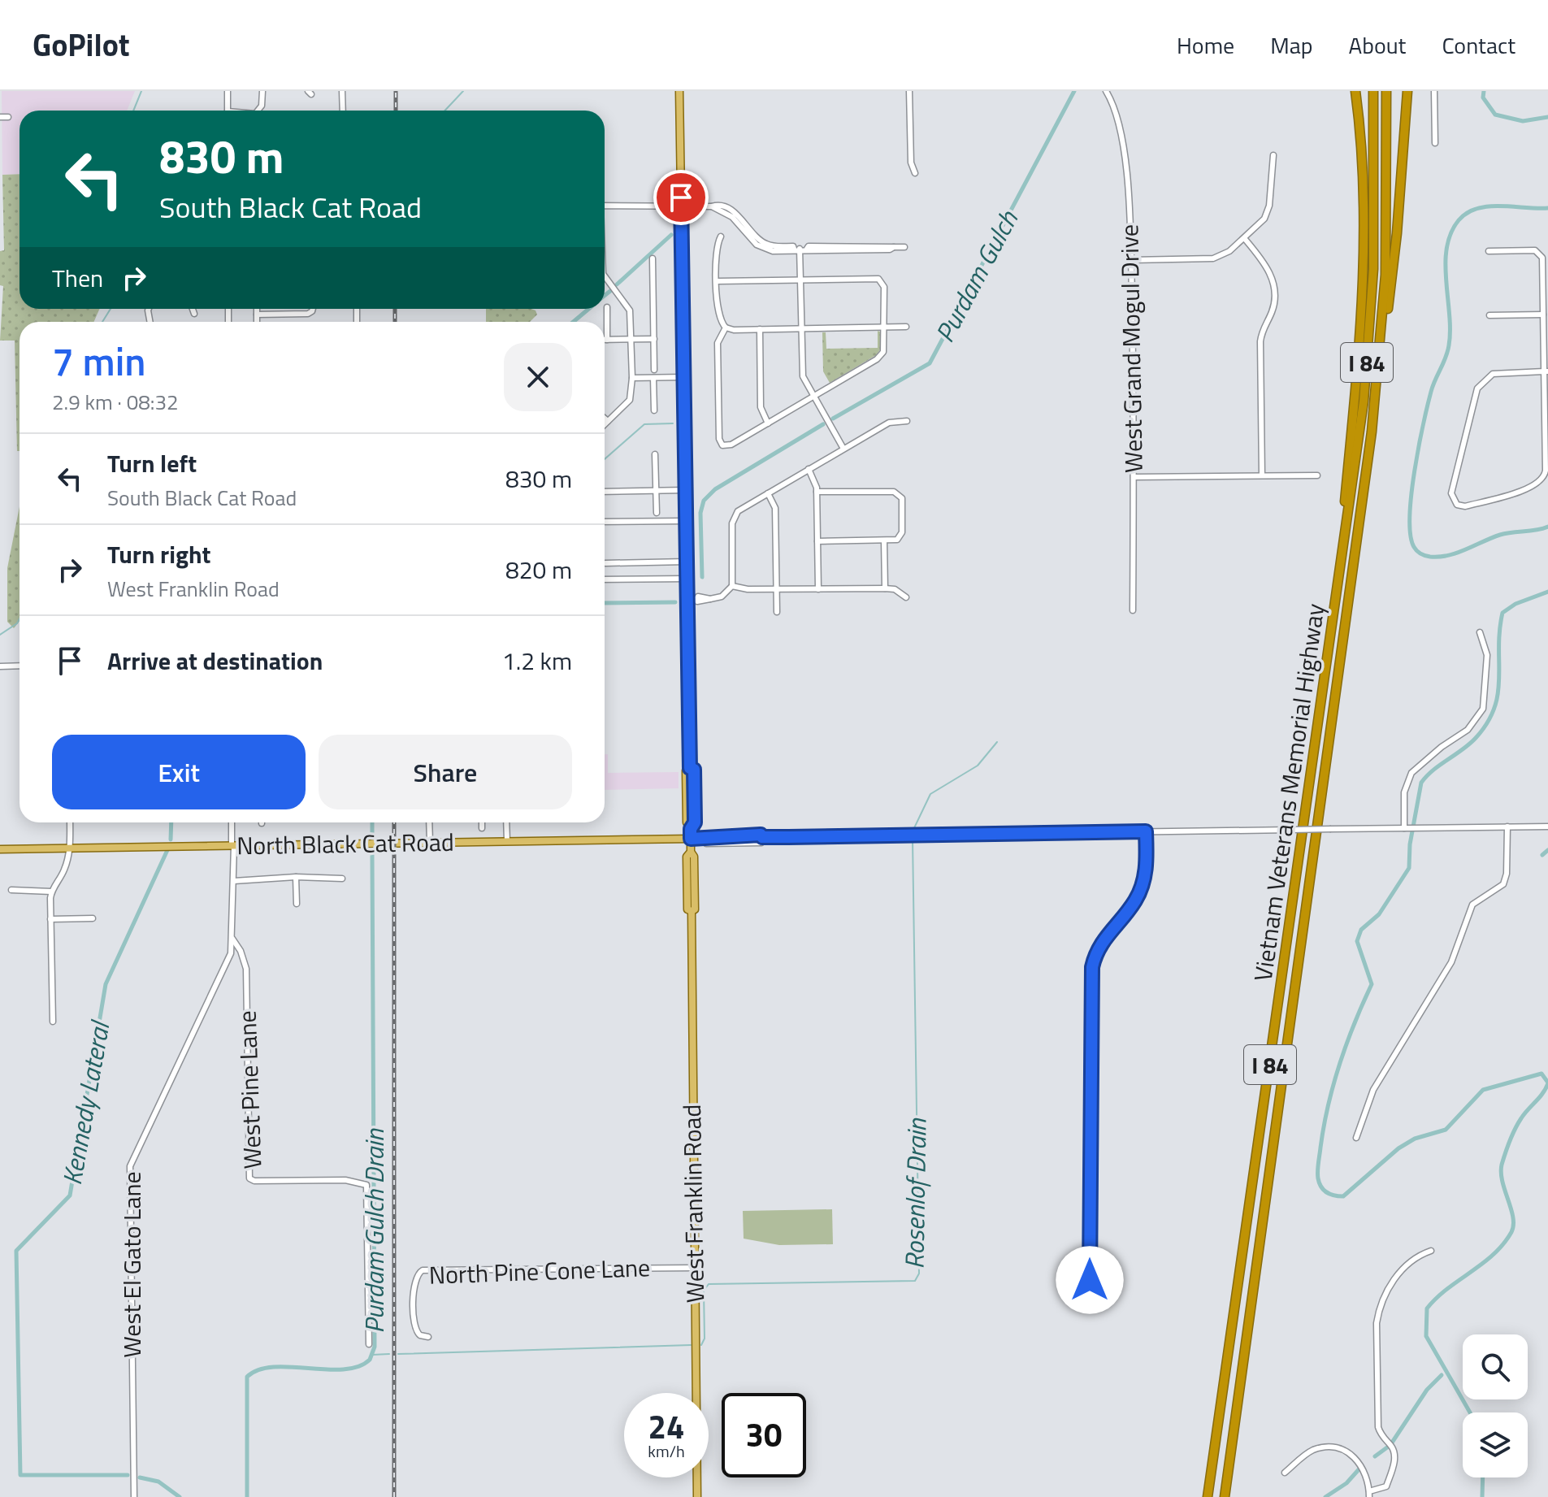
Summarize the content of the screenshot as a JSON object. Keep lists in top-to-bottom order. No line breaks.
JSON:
{"streets":{"highway":["I 84","Vietnam Veterans Memorial Highway"],"main road":["North Black Cat Road","West Franklin Road"],"street":["West Grand Mogul Drive","West Pine Lane","West El Gato Lane","North Pine Cone Lane"]},"crossings":[["North Black Cat Road","West Pine Lane"],["North Black Cat Road","West Franklin Road"],["West Pine Lane","West El Gato Lane"],["West Franklin Road","North Pine Cone Lane"]],"water":["Purdam Gulch","Kennedy Lateral","Rosenlof Drain","Purdam Gulch Drain"],"page":{"header":"GoPilot","nav":["Home","Map","About","Contact"],"turn":["830 m","South Black Cat Road"],"then":"Then","heading":["7 min","2.9 km · 08:32"],"list":[{"name":"Turn left","note":"South Black Cat Road","value":"830 m"},{"name":"Turn right","note":"West Franklin Road","value":"820 m"},{"name":"Arrive at destination","value":"1.2 km"}],"buttons":["Exit","Share"],"speed":"24 km/h","limit":"30"}}
